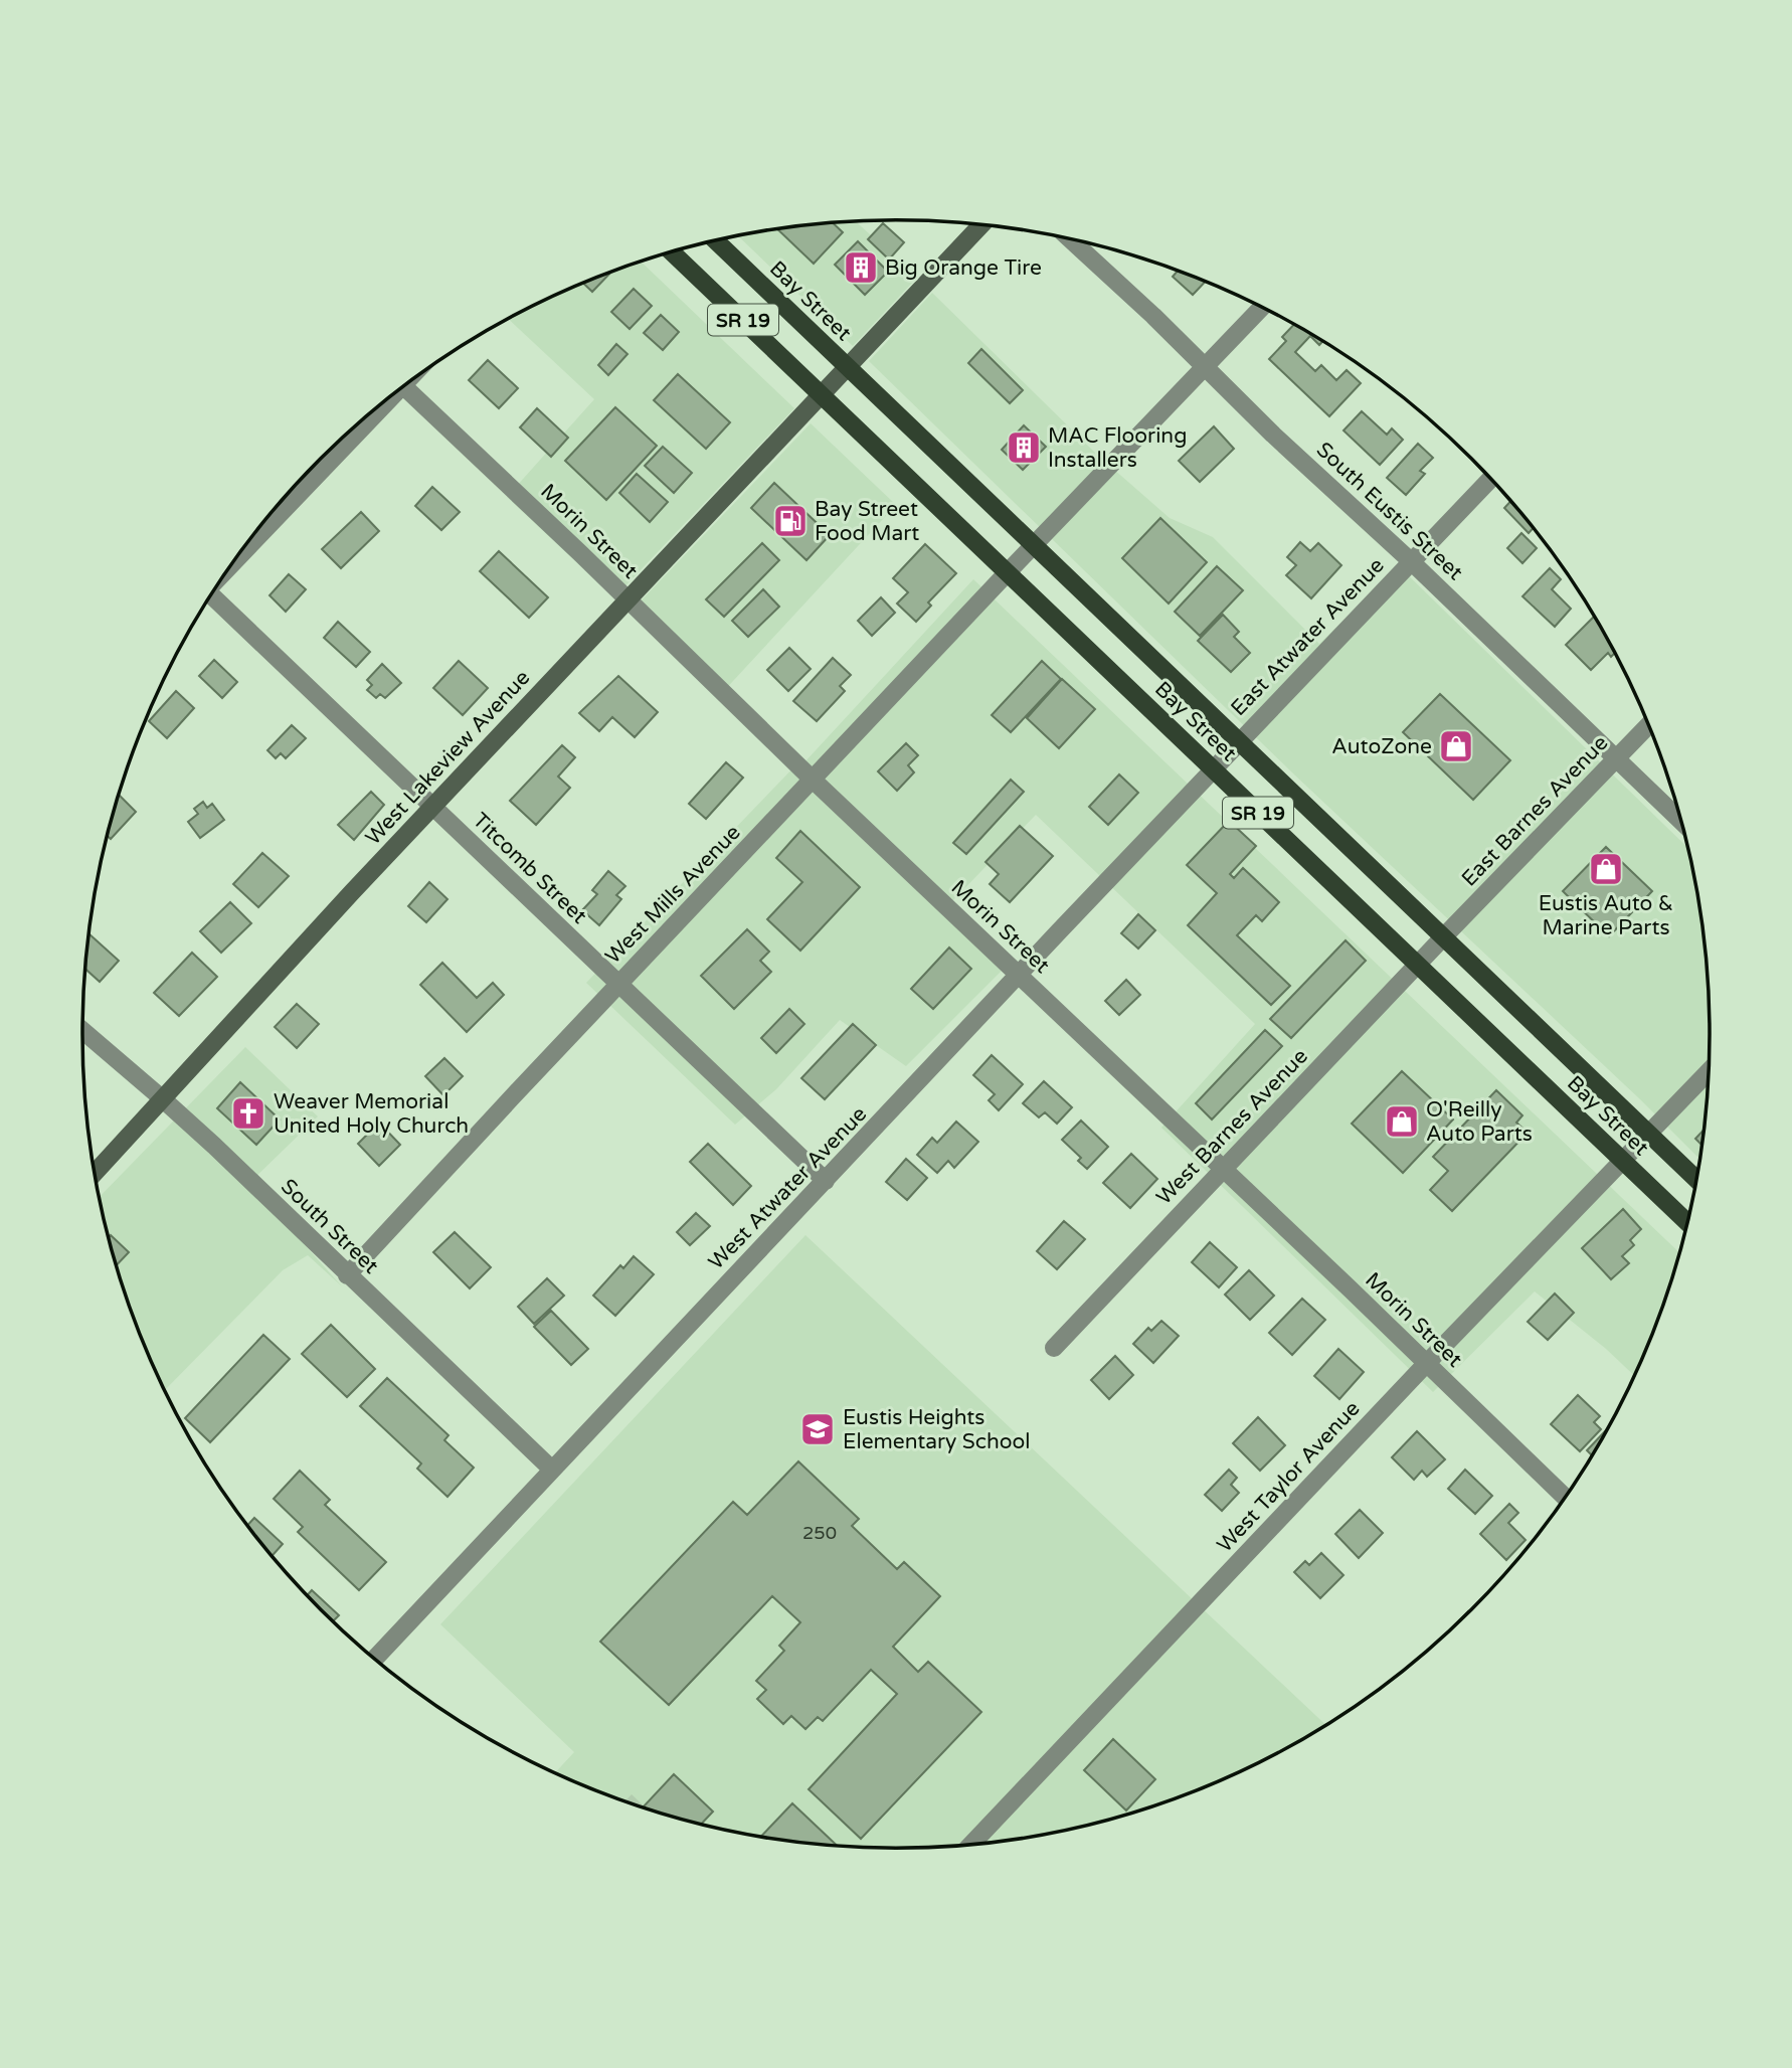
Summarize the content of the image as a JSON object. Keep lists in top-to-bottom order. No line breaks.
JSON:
{"streets":{"main road":["Bay Street","SR 19"],"street":["South Eustis Street","Morin Street","East Atwater Avenue","West Lakeview Avenue","East Barnes Avenue","Titcomb Street","West Mills Avenue","West Barnes Avenue","West Atwater Avenue","South Street","West Taylor Avenue"]},"crossings":[["Bay Street","East Atwater Avenue"],["Bay Street","West Lakeview Avenue"],["Bay Street","East Barnes Avenue"],["Bay Street","West Mills Avenue"],["Bay Street","West Barnes Avenue"],["Bay Street","West Atwater Avenue"],["Bay Street","West Taylor Avenue"],["South Eustis Street","East Atwater Avenue"],["South Eustis Street","East Barnes Avenue"],["South Eustis Street","West Mills Avenue"],["Morin Street","West Lakeview Avenue"],["Morin Street","West Mills Avenue"],["Morin Street","West Barnes Avenue"],["Morin Street","West Atwater Avenue"],["Morin Street","West Taylor Avenue"],["East Atwater Avenue","West Atwater Avenue"],["West Lakeview Avenue","Titcomb Street"],["West Lakeview Avenue","South Street"],["East Barnes Avenue","West Barnes Avenue"],["Titcomb Street","West Mills Avenue"],["Titcomb Street","West Atwater Avenue"],["West Mills Avenue","South Street"],["West Atwater Avenue","South Street"]],"places":{"building":["Big Orange Tire","MAC Flooring Installers"],"fuel station":["Bay Street Food Mart"],"shop":["AutoZone","Eustis Auto & Marine Parts","O'Reilly Auto Parts"],"church":["Weaver Memorial United Holy Church"],"school or university":["Eustis Heights Elementary School"]},"house_numbers":["250"]}
